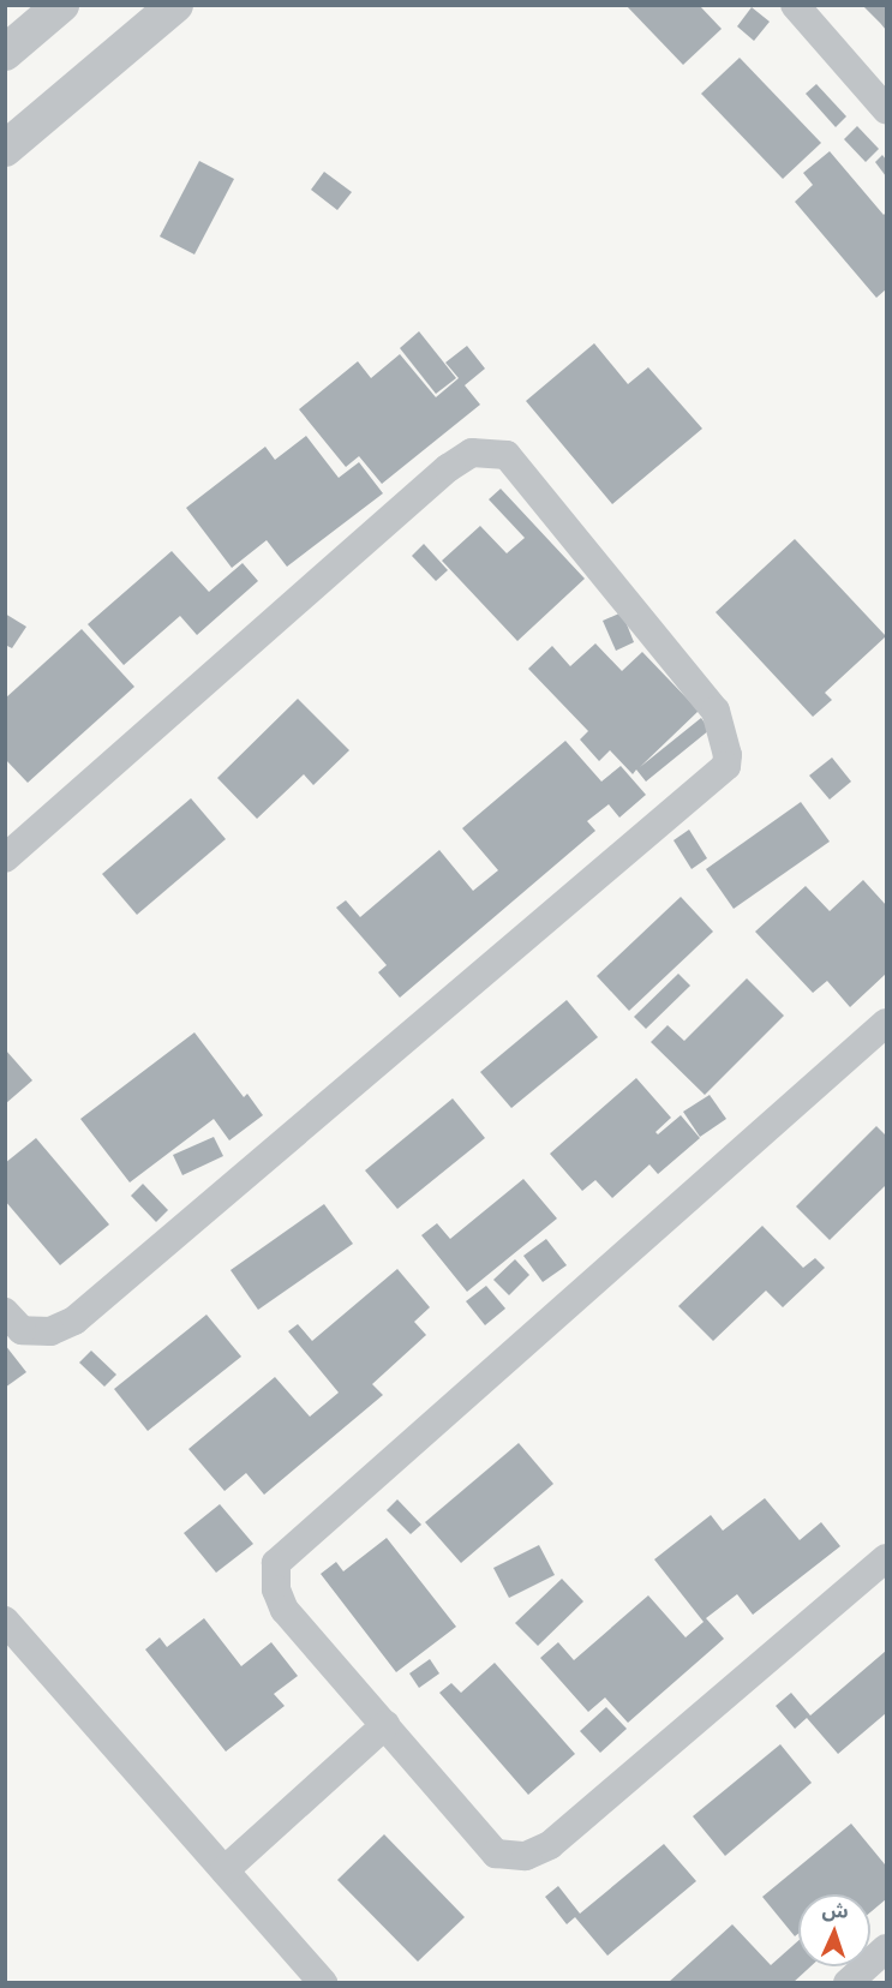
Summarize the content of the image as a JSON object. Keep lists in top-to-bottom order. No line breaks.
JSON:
{"north":"top"}
